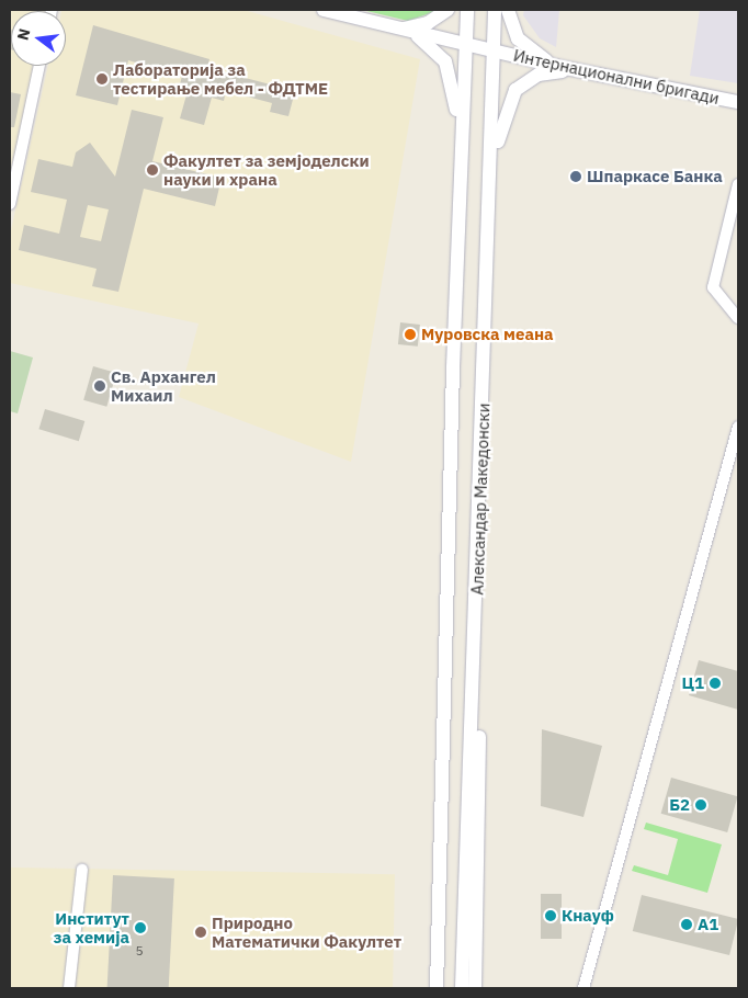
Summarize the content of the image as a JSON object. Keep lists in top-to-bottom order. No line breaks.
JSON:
{"streets":{"street":["Интернационални бригади","Александар Македонски"]},"crossings":[["Интернационални бригади","Александар Македонски"]],"places":["Лабораторија за тестирање мебел - ФДТМЕ","Факултет за земјоделски науки и храна","Шпаркасе Банка","Муровска меана","Св. Архангел Михаил","Ц1","Б2","Кнауф","А1","Институт за хемија","Природно Математички Факултет"],"house_numbers":["5"],"north":"left"}
